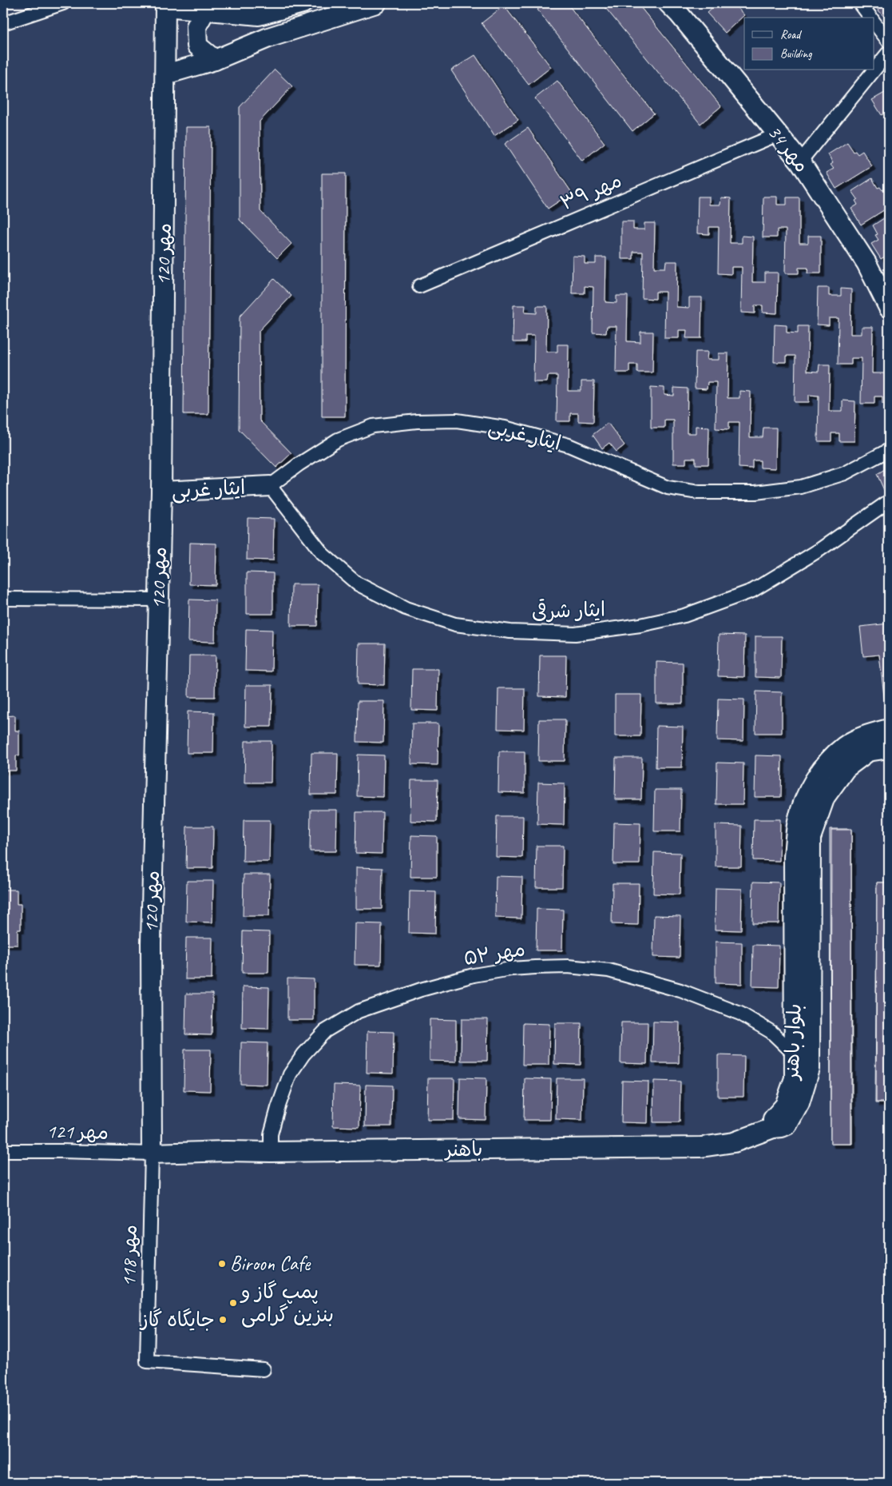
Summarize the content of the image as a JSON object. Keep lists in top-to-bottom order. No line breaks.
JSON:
{"streets":{"street":["مهر 34","مهر ۳۹","مهر 120","ایثار غربی","ایثار شرقی","مهر ۵۲","بلوار باهنر","مهر 121","باهنر","مهر 118"]},"crossings":[["مهر 34","مهر ۳۹"],["مهر 120","ایثار غربی"],["مهر 120","مهر 121"],["مهر 120","باهنر"],["مهر 120","مهر 118"],["ایثار غربی","ایثار شرقی"],["مهر ۵۲","بلوار باهنر"],["مهر ۵۲","باهنر"],["بلوار باهنر","باهنر"],["مهر 121","باهنر"],["مهر 121","مهر 118"],["باهنر","مهر 118"]],"places":["Biroon Cafe","پمپ گاز و بنزین گرامی","جایگاه گاز"],"legend":["Road","Building"]}
